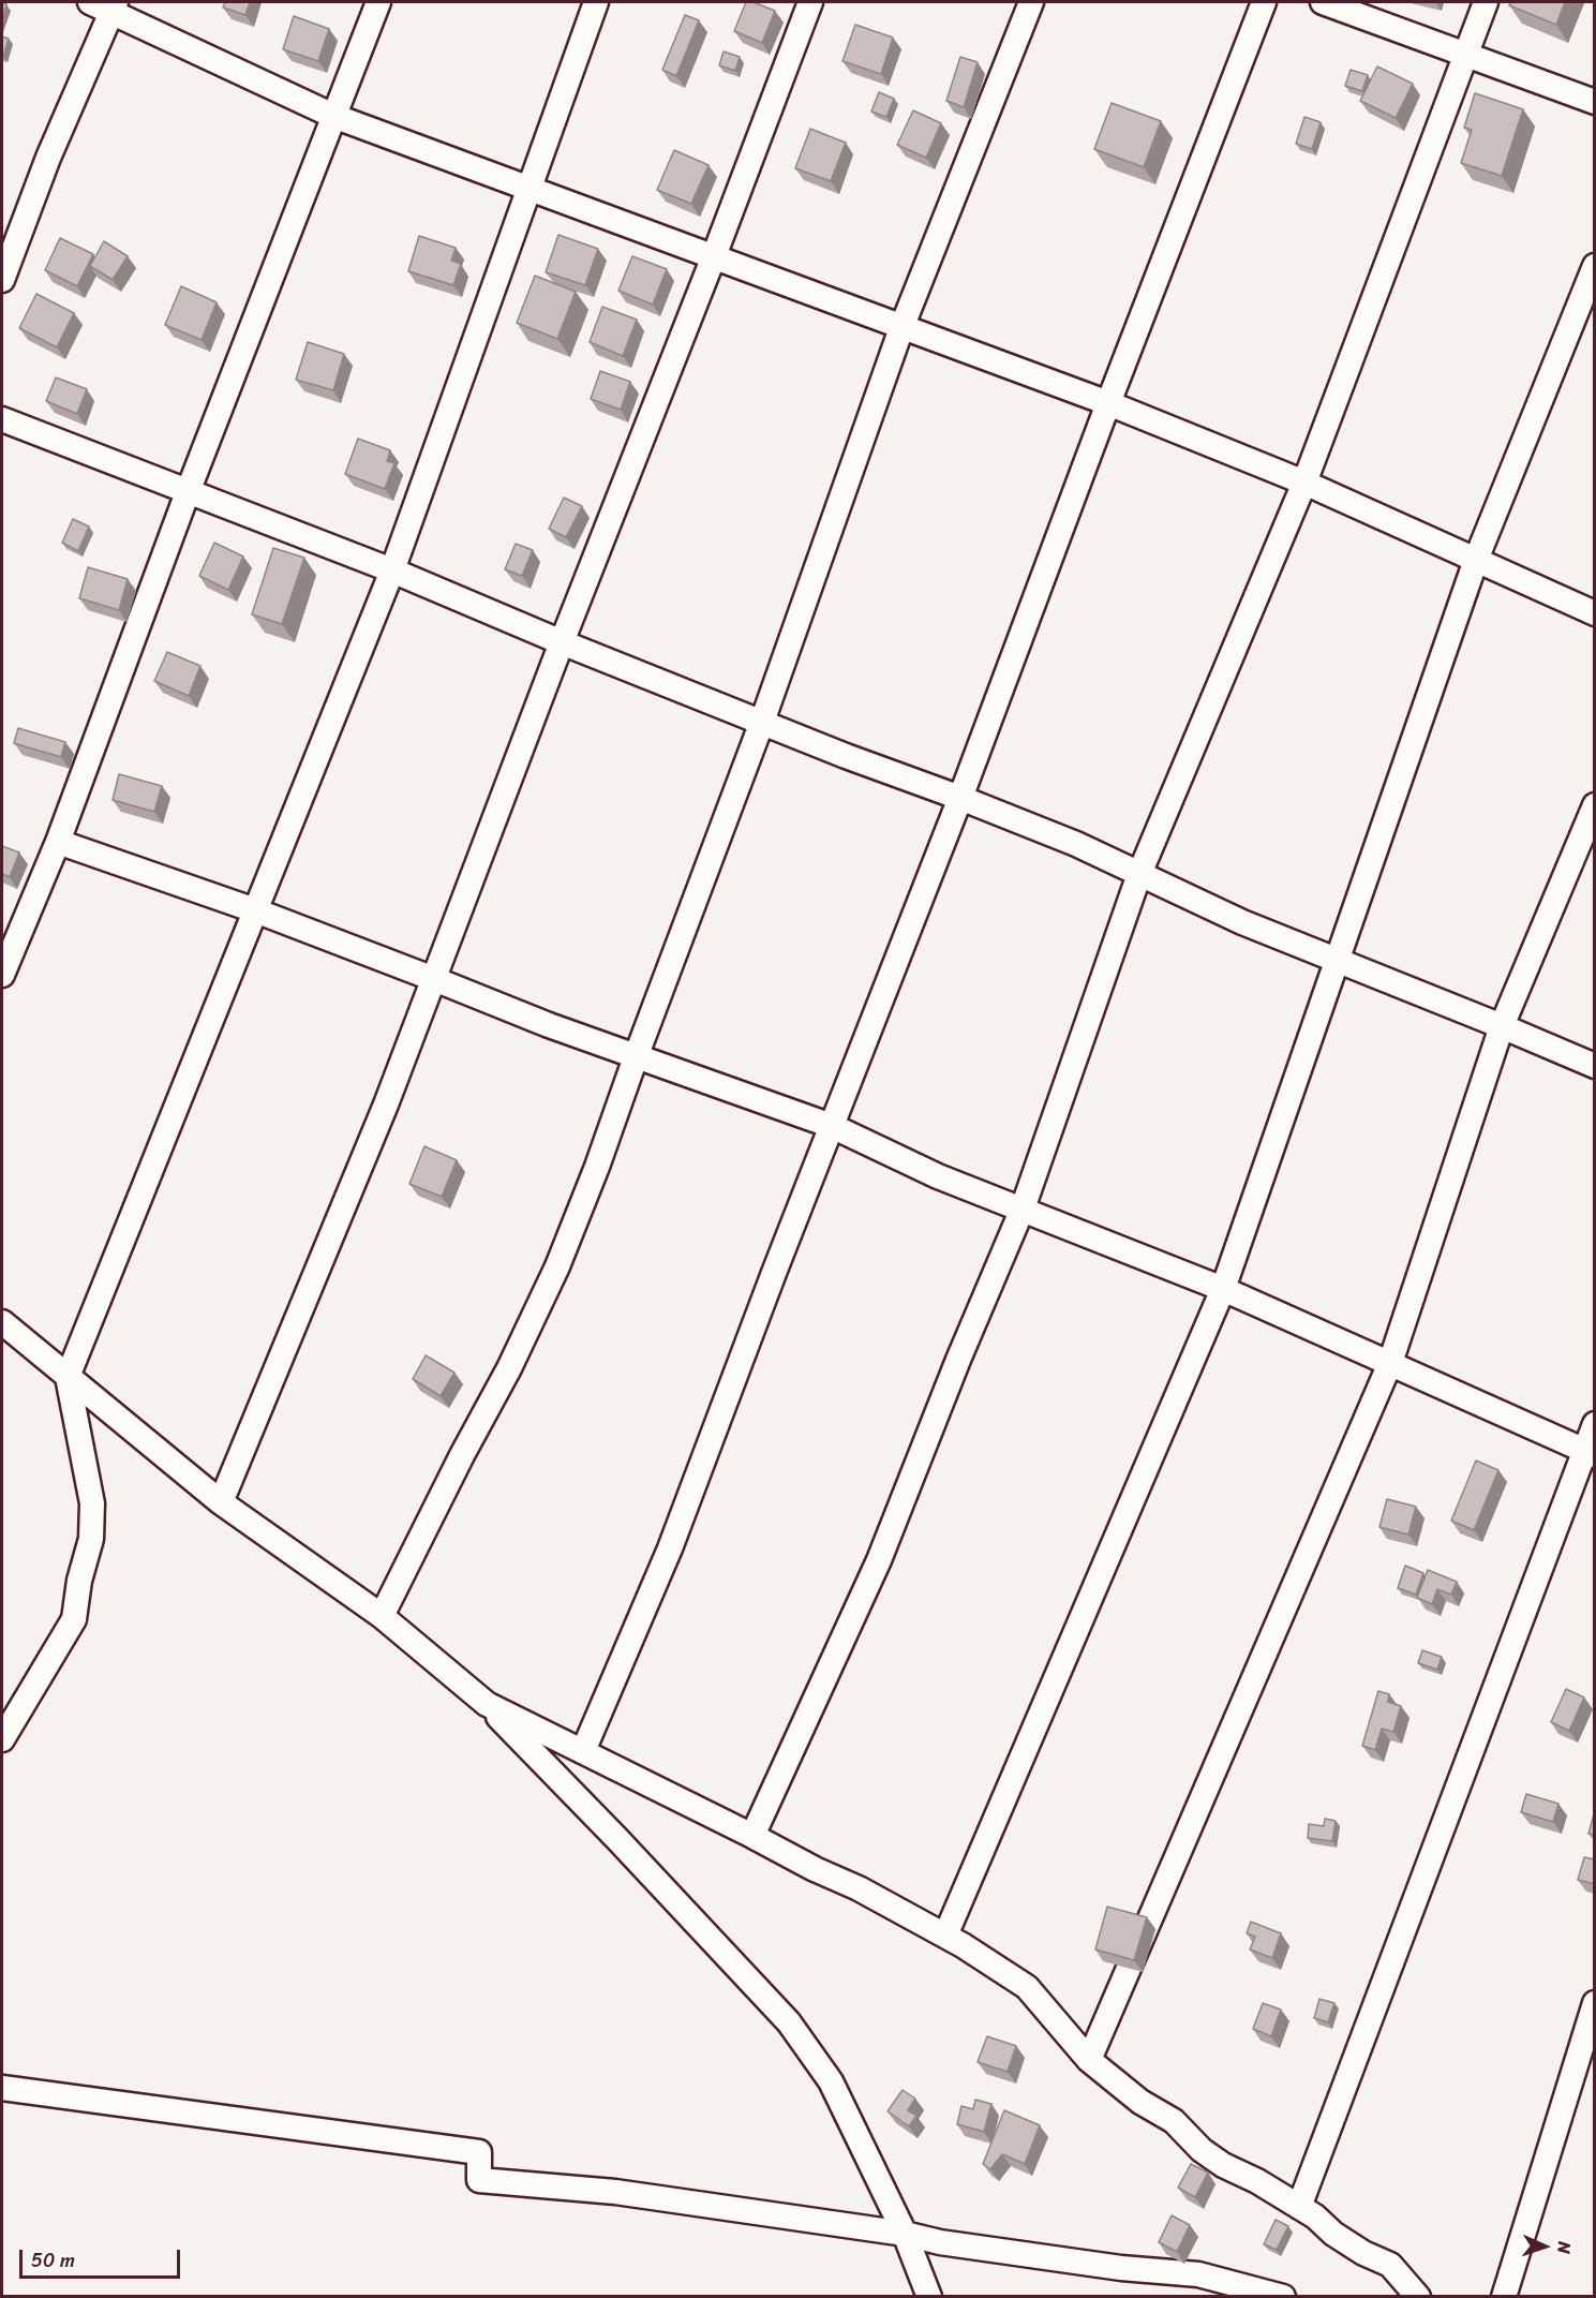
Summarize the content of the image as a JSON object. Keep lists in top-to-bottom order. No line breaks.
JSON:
{"scale_bar":"50 m","north":"right"}
